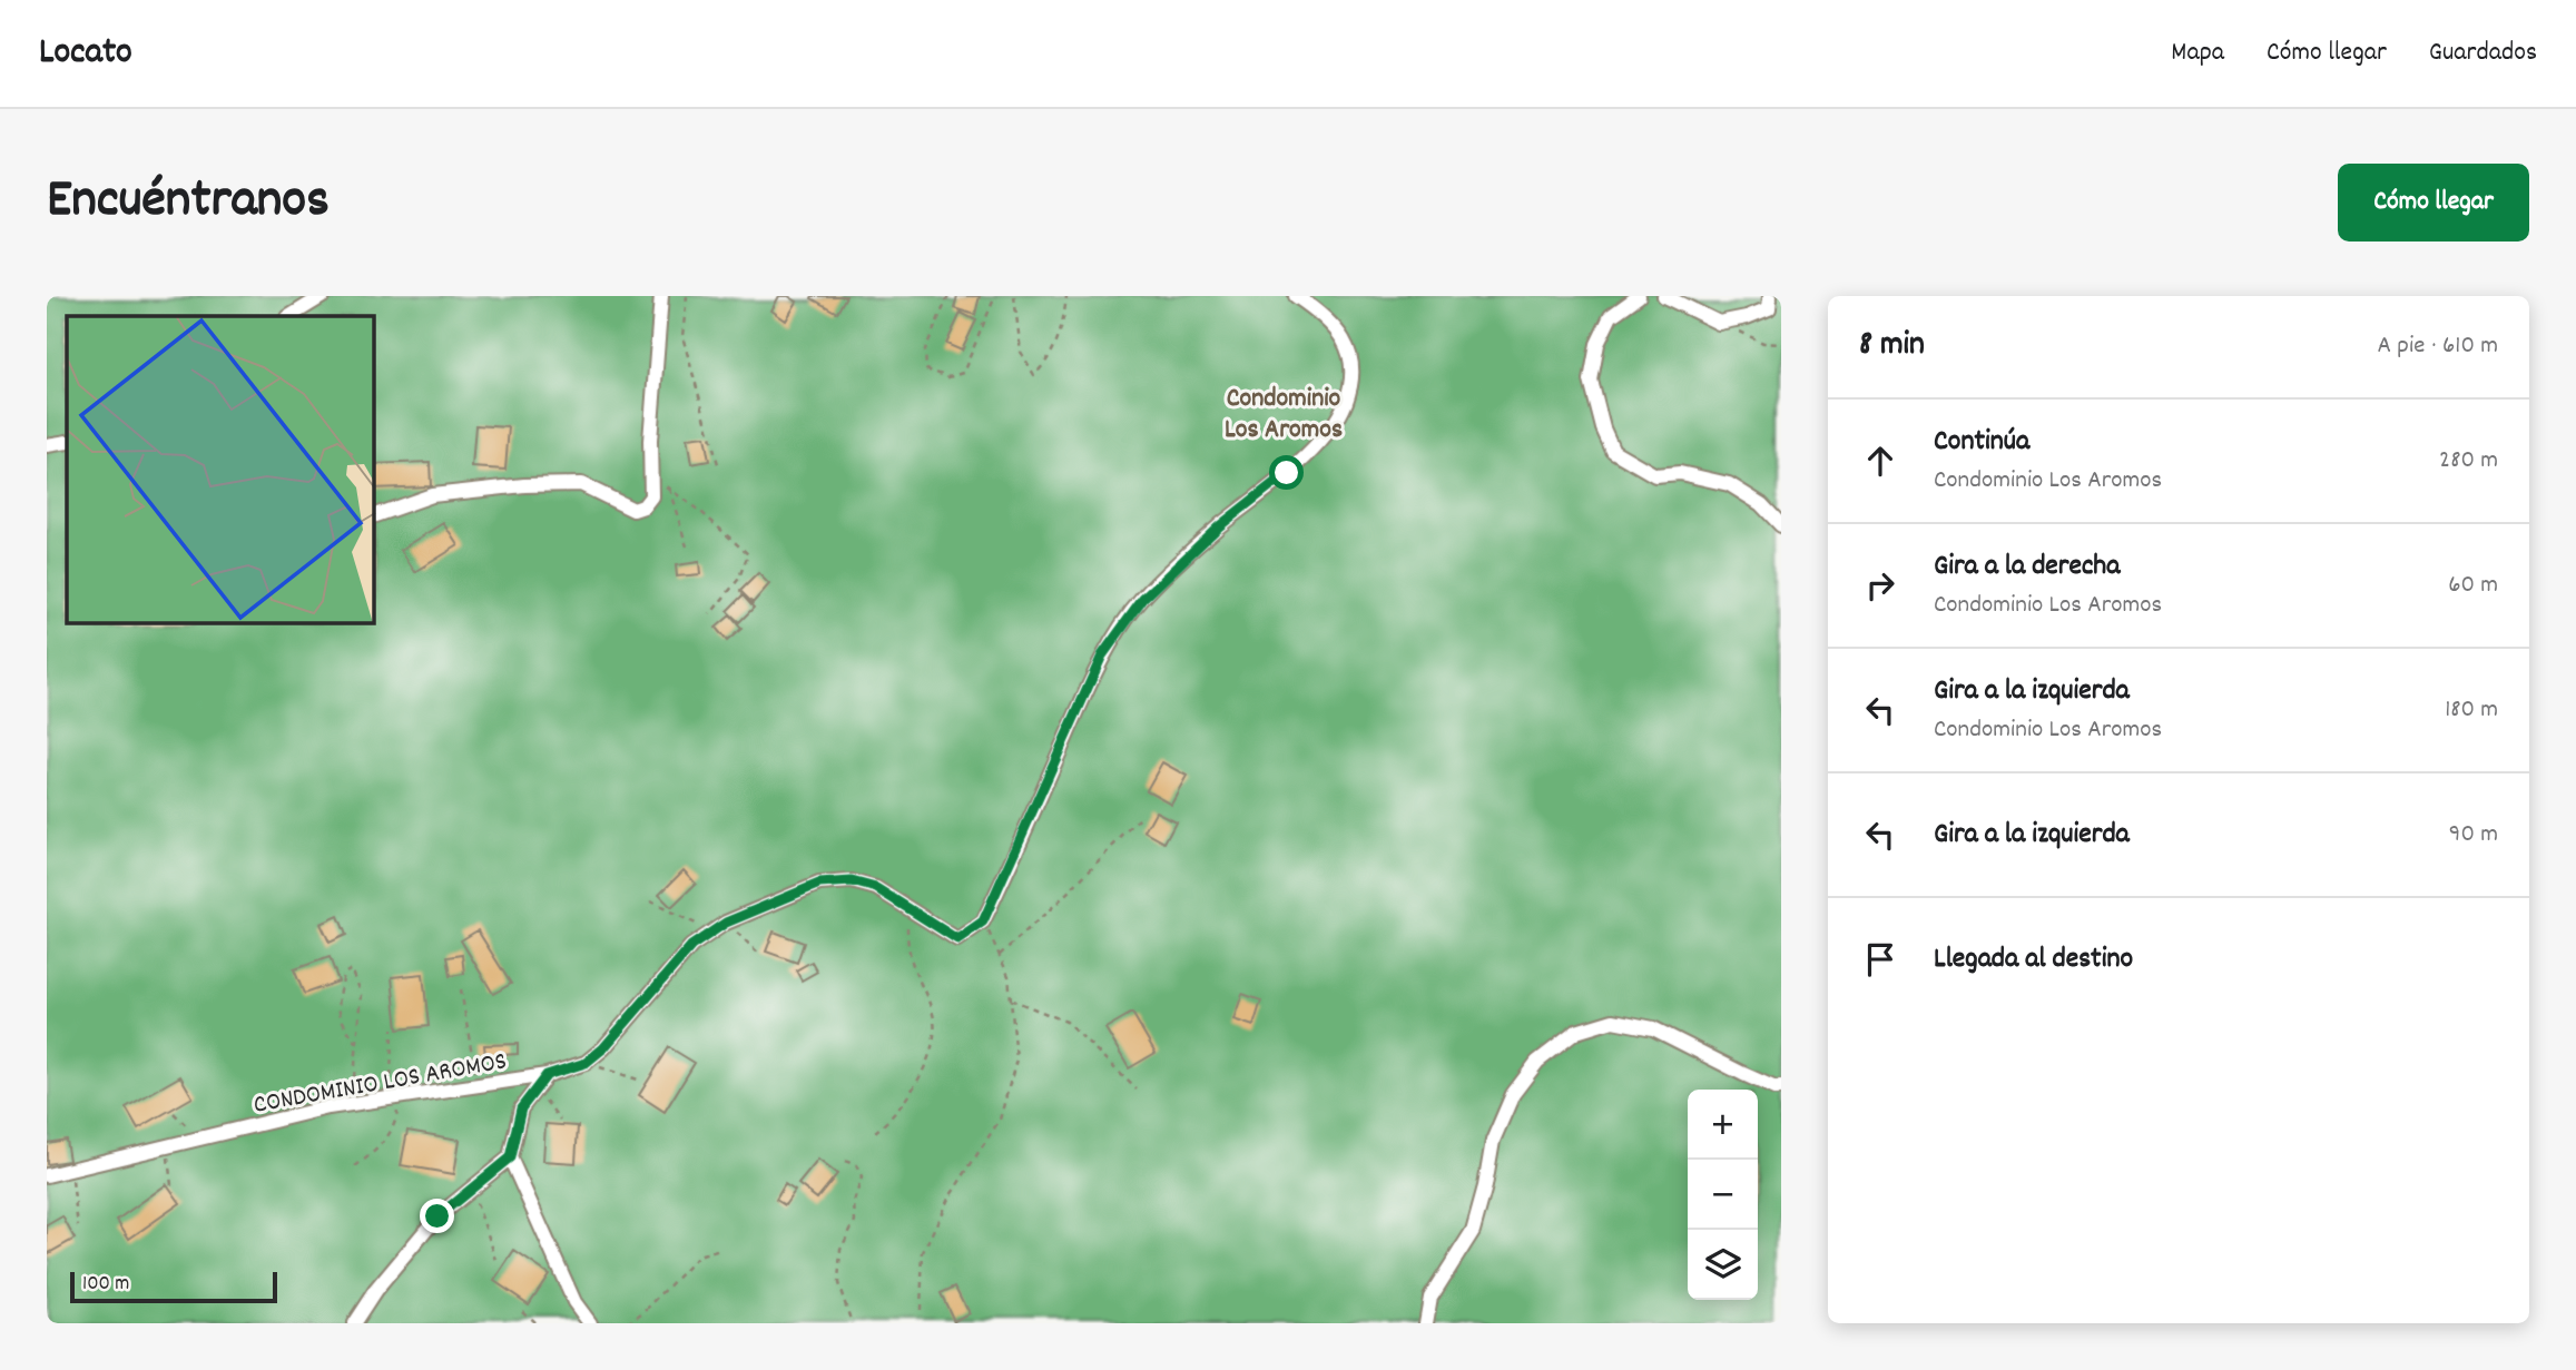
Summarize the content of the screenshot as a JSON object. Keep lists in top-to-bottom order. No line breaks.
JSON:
{"streets":{"street":["CONDOMINIO LOS AROMOS"]},"districts":["Condominio Los Aromos"],"scale_bar":"100 m","page":{"header":"Locato","nav":["Mapa","Cómo llegar","Guardados"],"title":"Encuéntranos","buttons":"Cómo llegar","heading":["8 min","A pie · 610 m"],"list":[["Continúa","Condominio Los Aromos","280 m"],["Gira a la derecha","Condominio Los Aromos","60 m"],["Gira a la izquierda","Condominio Los Aromos","180 m"],["Gira a la izquierda","90 m"],"Llegada al destino"],"map_buttons":["+","−"],"scale":"100 m"}}
